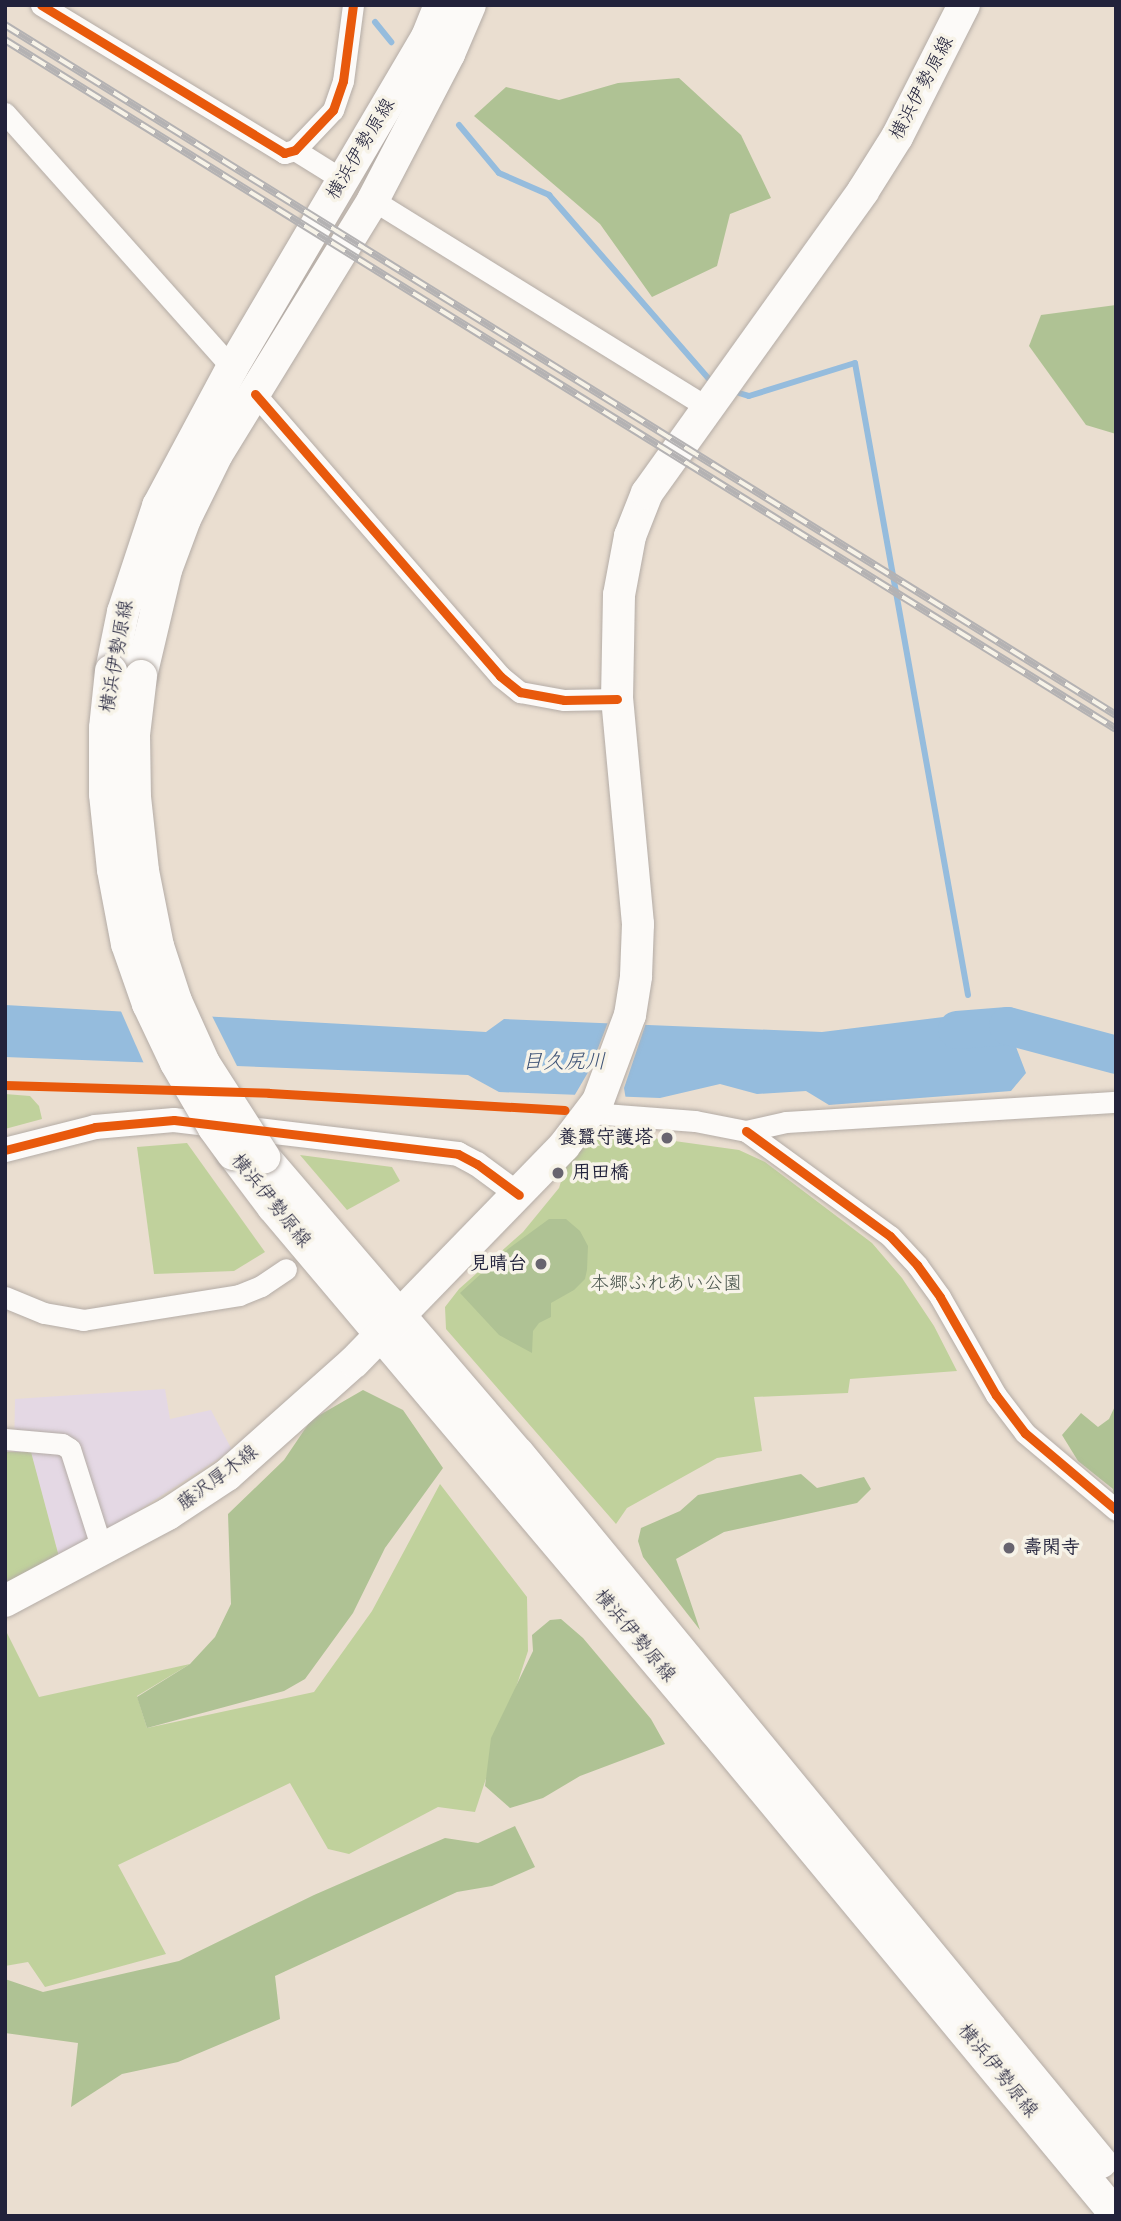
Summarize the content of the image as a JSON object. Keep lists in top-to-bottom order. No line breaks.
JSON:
{"streets":{"main road":["横浜伊勢原線","藤沢厚木線"]},"crossings":[["横浜伊勢原線","藤沢厚木線"]],"water":["目久尻川"],"parks":["本郷ふれあい公園"],"places":["養蠶守護塔","用田橋","見晴台","壽閑寺"]}
